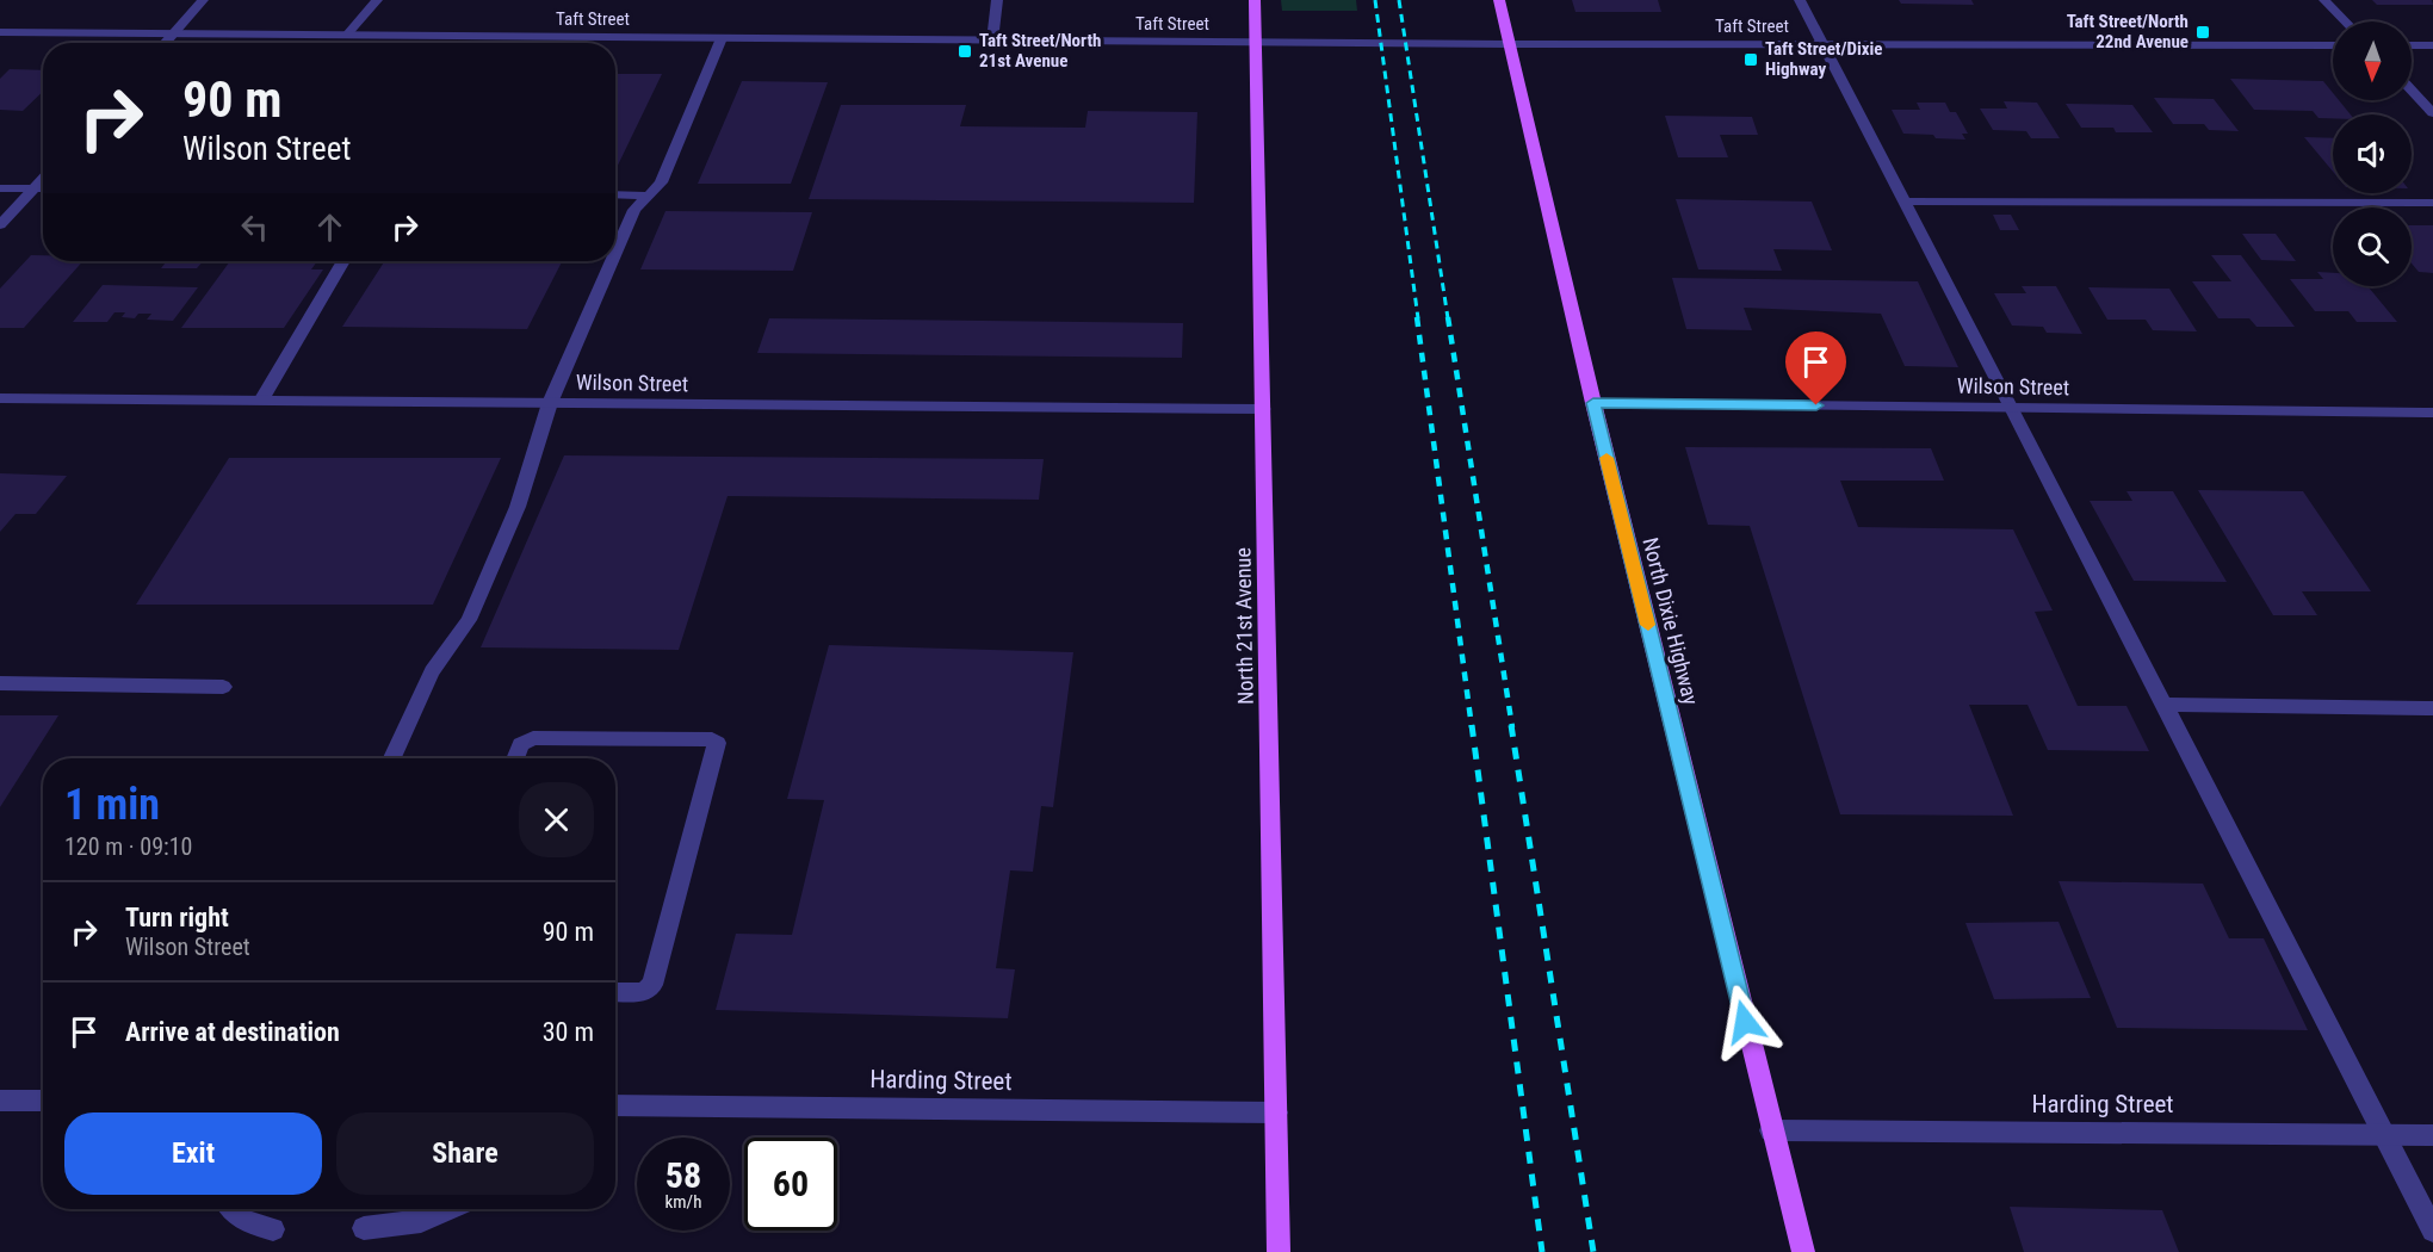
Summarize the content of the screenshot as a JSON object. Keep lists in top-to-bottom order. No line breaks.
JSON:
{"streets":{"main road":["North Dixie Highway","North 21st Avenue"],"street":["Taft Street","Wilson Street","Harding Street"]},"crossings":[["Taft Street","North Dixie Highway"],["Taft Street","North 21st Avenue"],["Wilson Street","North Dixie Highway"],["Wilson Street","North 21st Avenue"],["North Dixie Highway","Harding Street"],["North 21st Avenue","Harding Street"]],"places":{"transit":["Taft Street/North 22nd Avenue","Taft Street/North 21st Avenue","Taft Street/Dixie Highway"]},"north":"bottom","page":{"turn":["90 m","Wilson Street"],"heading":["1 min","120 m · 09:10"],"list":[{"name":"Turn right","note":"Wilson Street","value":"90 m"},{"name":"Arrive at destination","value":"30 m"}],"buttons":["Exit","Share"],"speed":"58 km/h","limit":"60"}}
